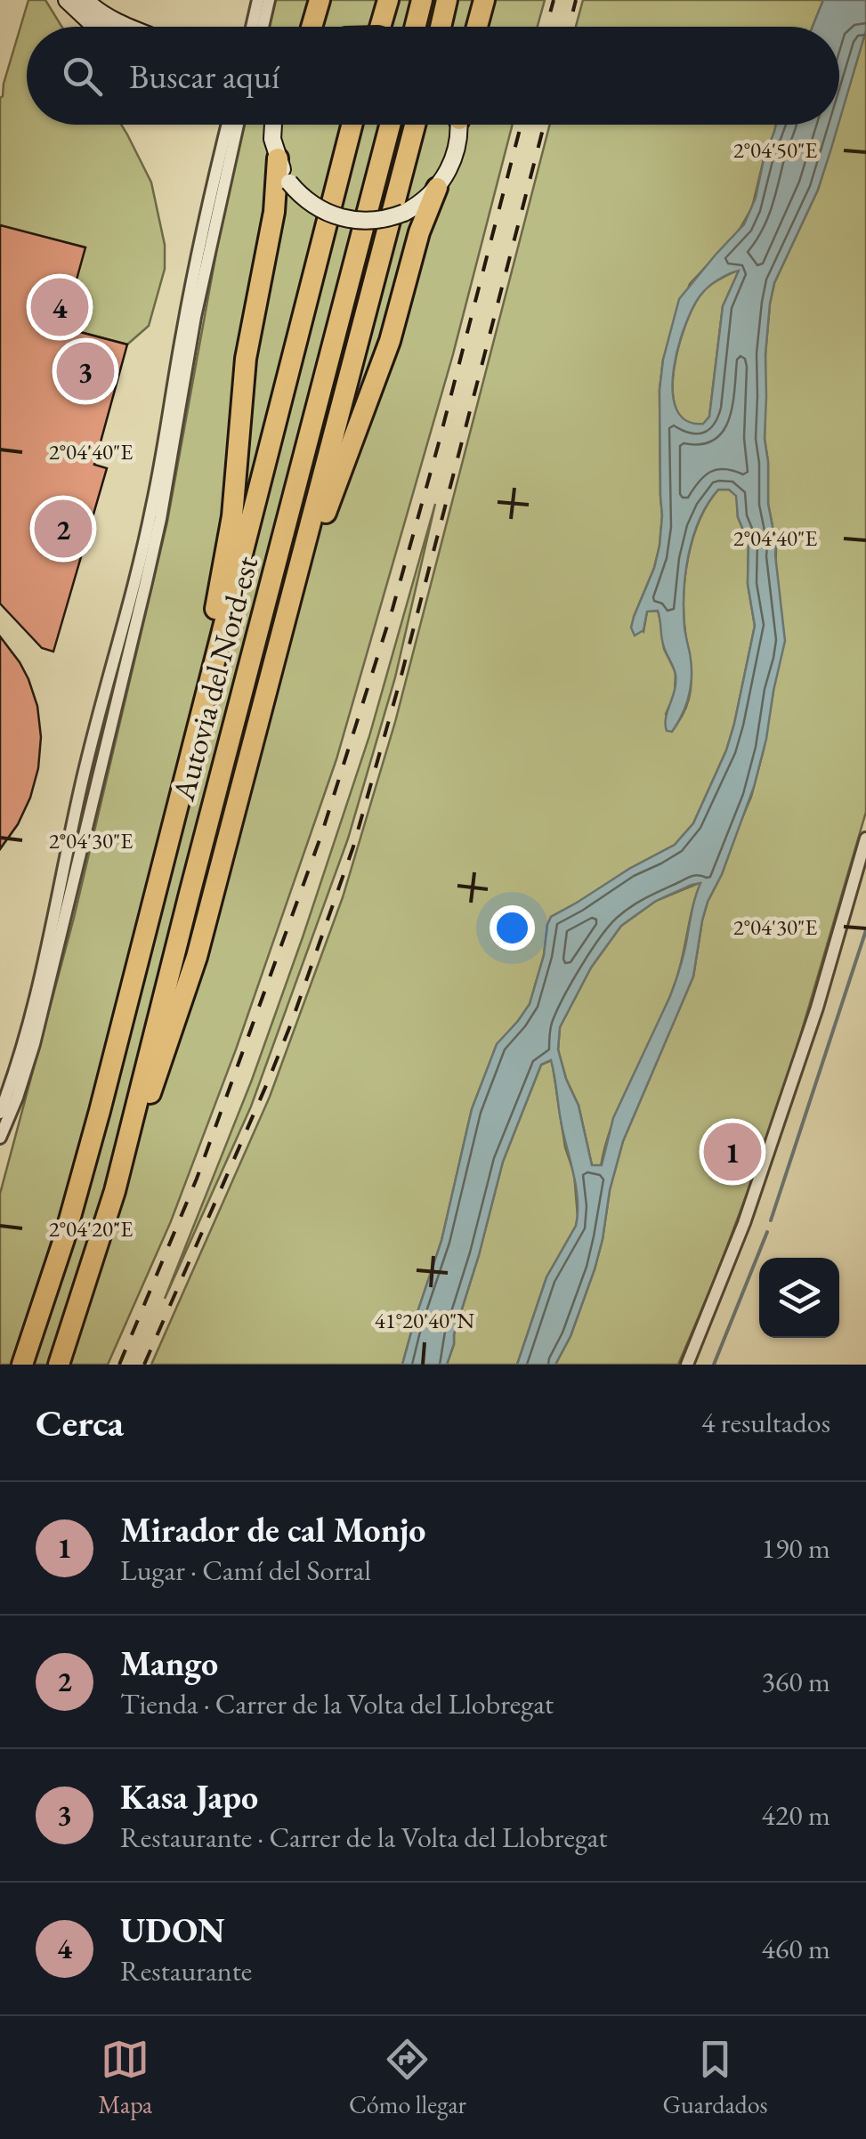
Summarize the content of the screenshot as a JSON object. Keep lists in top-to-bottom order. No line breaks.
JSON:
{"streets":{"highway":["Autovia del Nord-est"]},"page":{"search":"Buscar aquí","pins":["4","3","2","1"],"heading":["Cerca","4 resultados"],"list":[{"mark":"1","name":"Mirador de cal Monjo","note":"Lugar · Camí del Sorral","value":"190 m"},{"mark":"2","name":"Mango","note":"Tienda · Carrer de la Volta del Llobregat","value":"360 m"},{"mark":"3","name":"Kasa Japo","note":"Restaurante · Carrer de la Volta del Llobregat","value":"420 m"},{"mark":"4","name":"UDON","note":"Restaurante","value":"460 m"}],"nav":["Mapa","Cómo llegar","Guardados"]},"coordinates":["2°04'50\"E","2°04'40\"E","2°04'30\"E","2°04'20\"E","41°20'40\"N"]}
